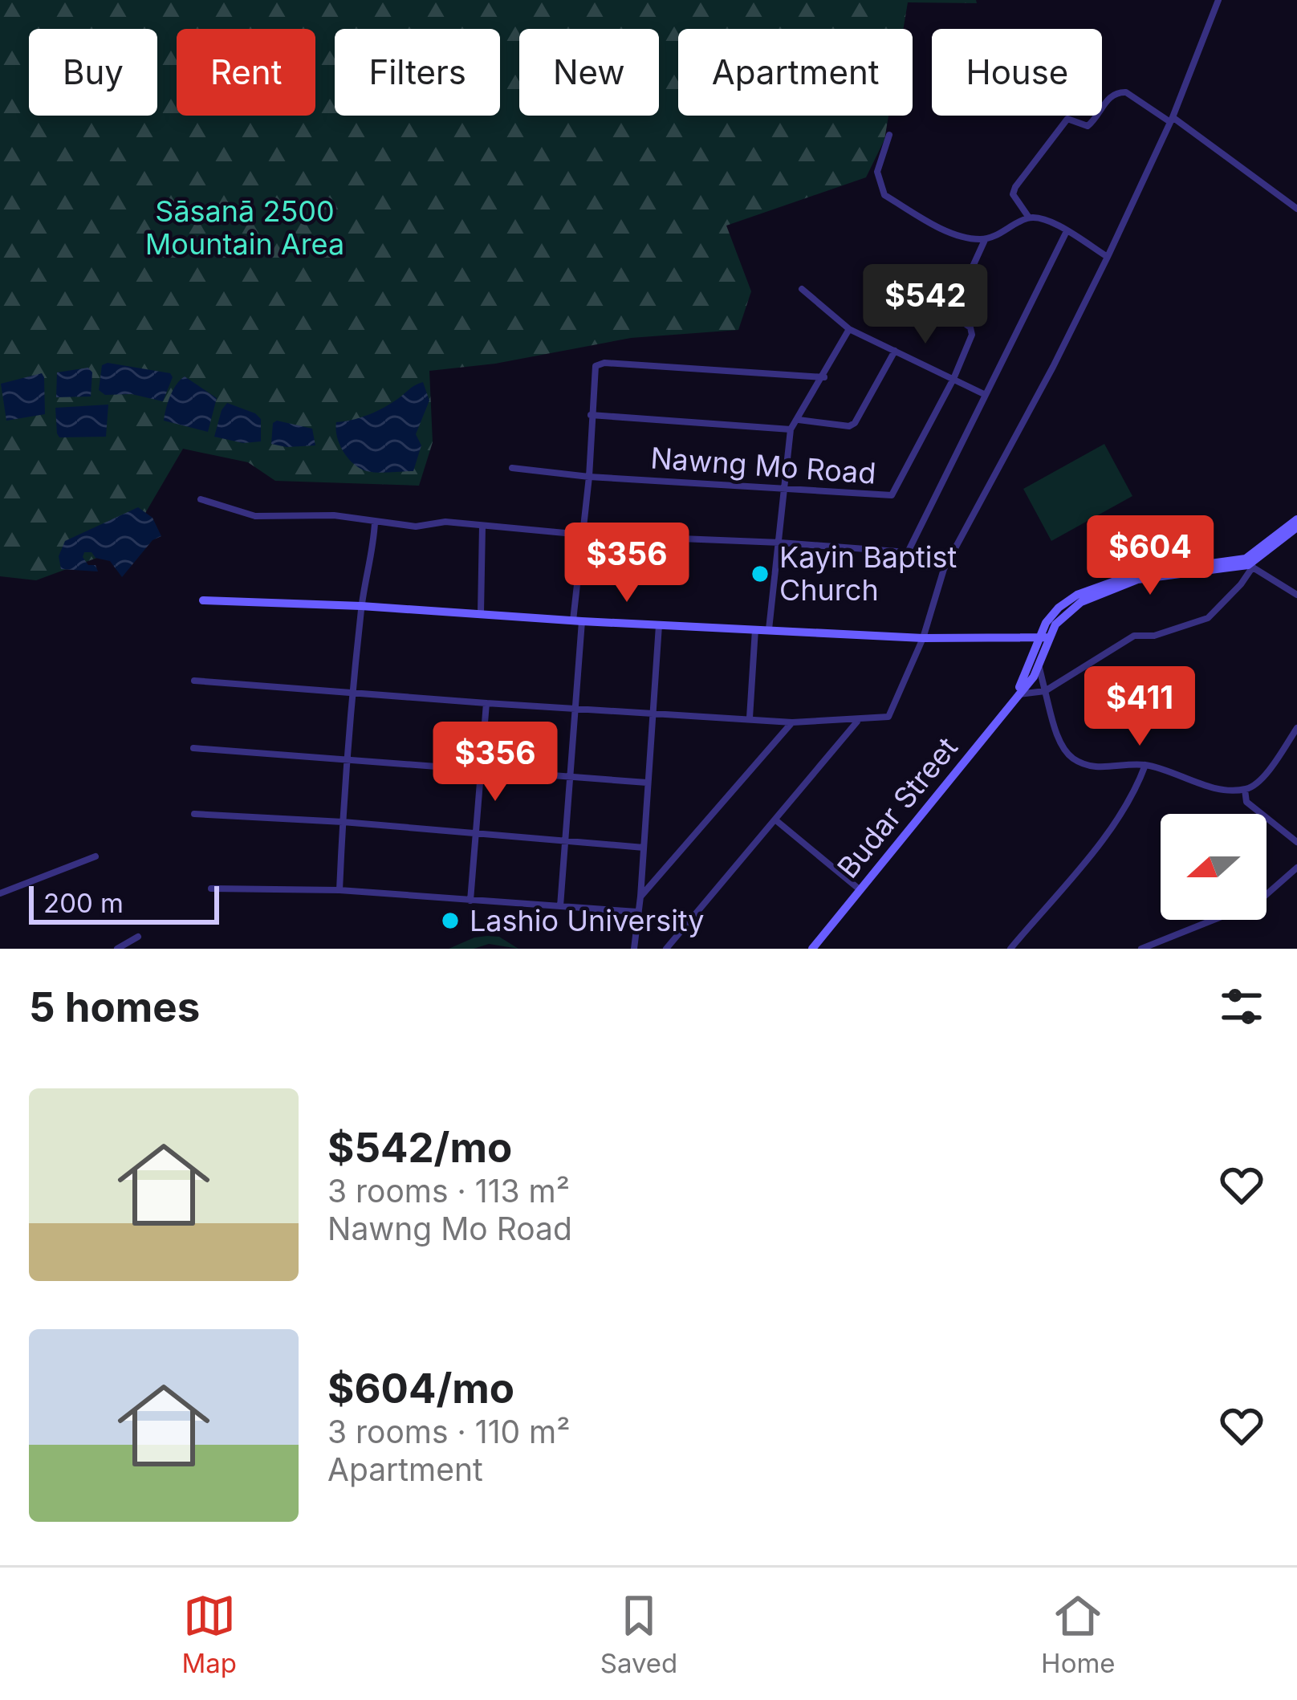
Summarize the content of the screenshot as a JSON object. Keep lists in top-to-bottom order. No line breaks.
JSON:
{"streets":{"street":["Nawng Mo Road","Budar Street"]},"parks":["Sāsanā 2500 Mountain Area"],"places":["Kayin Baptist Church","Lashio University"],"scale_bar":"200 m","north":"left","page":{"chip":["Buy","Rent","Filters","New","Apartment","House"],"price":["$542","$604","$356","$411","$356"],"scale":"200 m","heading":"5 homes","list":[{"name":"$542/mo","note":"3 rooms · 113 m² · Nawng Mo Road"},{"name":"$604/mo","note":"3 rooms · 110 m² · Apartment"}],"tabs":["Map","Saved","Home"]}}
